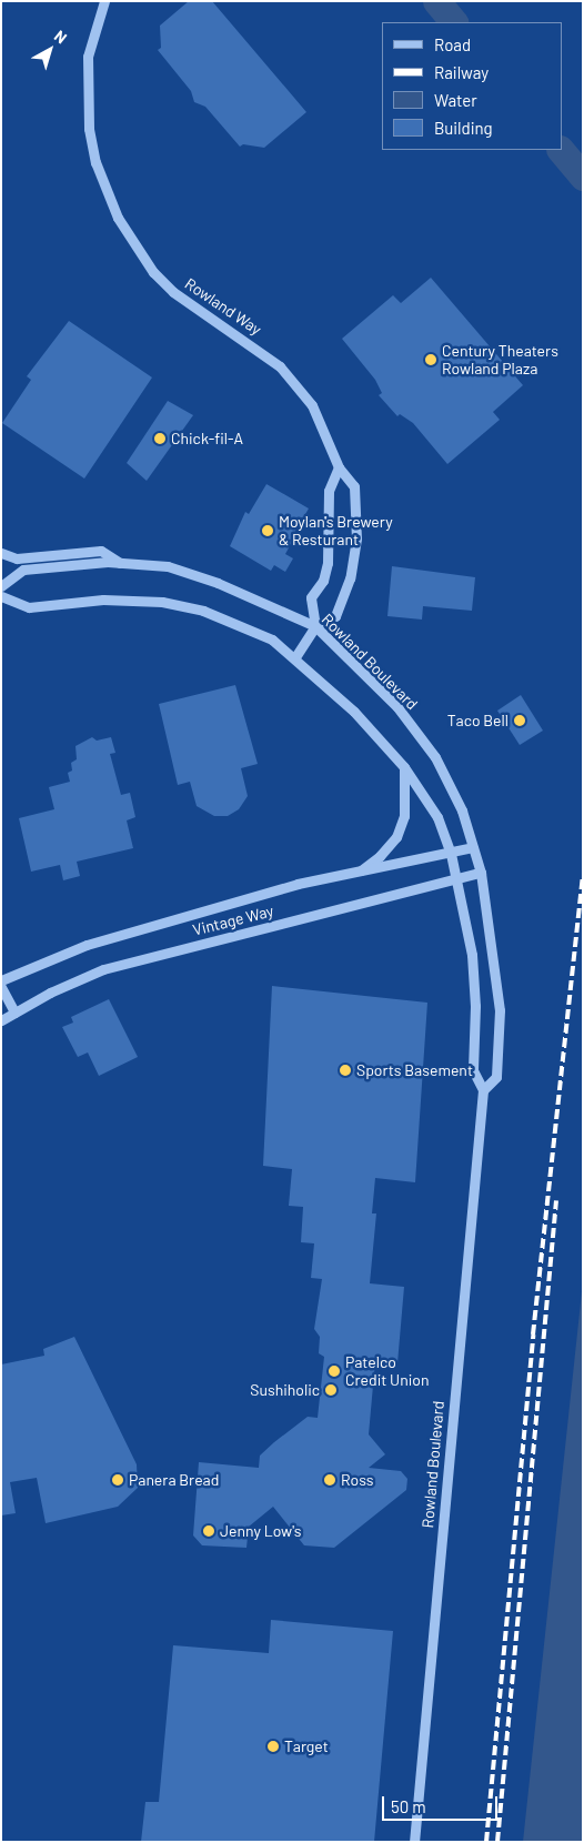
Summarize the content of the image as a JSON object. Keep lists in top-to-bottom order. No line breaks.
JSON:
{"streets":{"street":["Rowland Way","Rowland Boulevard","Vintage Way"]},"crossings":[["Rowland Way","Rowland Boulevard"],["Rowland Boulevard","Vintage Way"]],"places":["Century Theaters Rowland Plaza","Chick-fil-A","Moylan's Brewery & Resturant","Taco Bell","Sports Basement","Patelco Credit Union","Sushiholic","Panera Bread","Ross","Jenny Low's","Target"],"legend":["Road","Railway","Water","Building"],"scale_bar":"50 m","north":"top right"}
